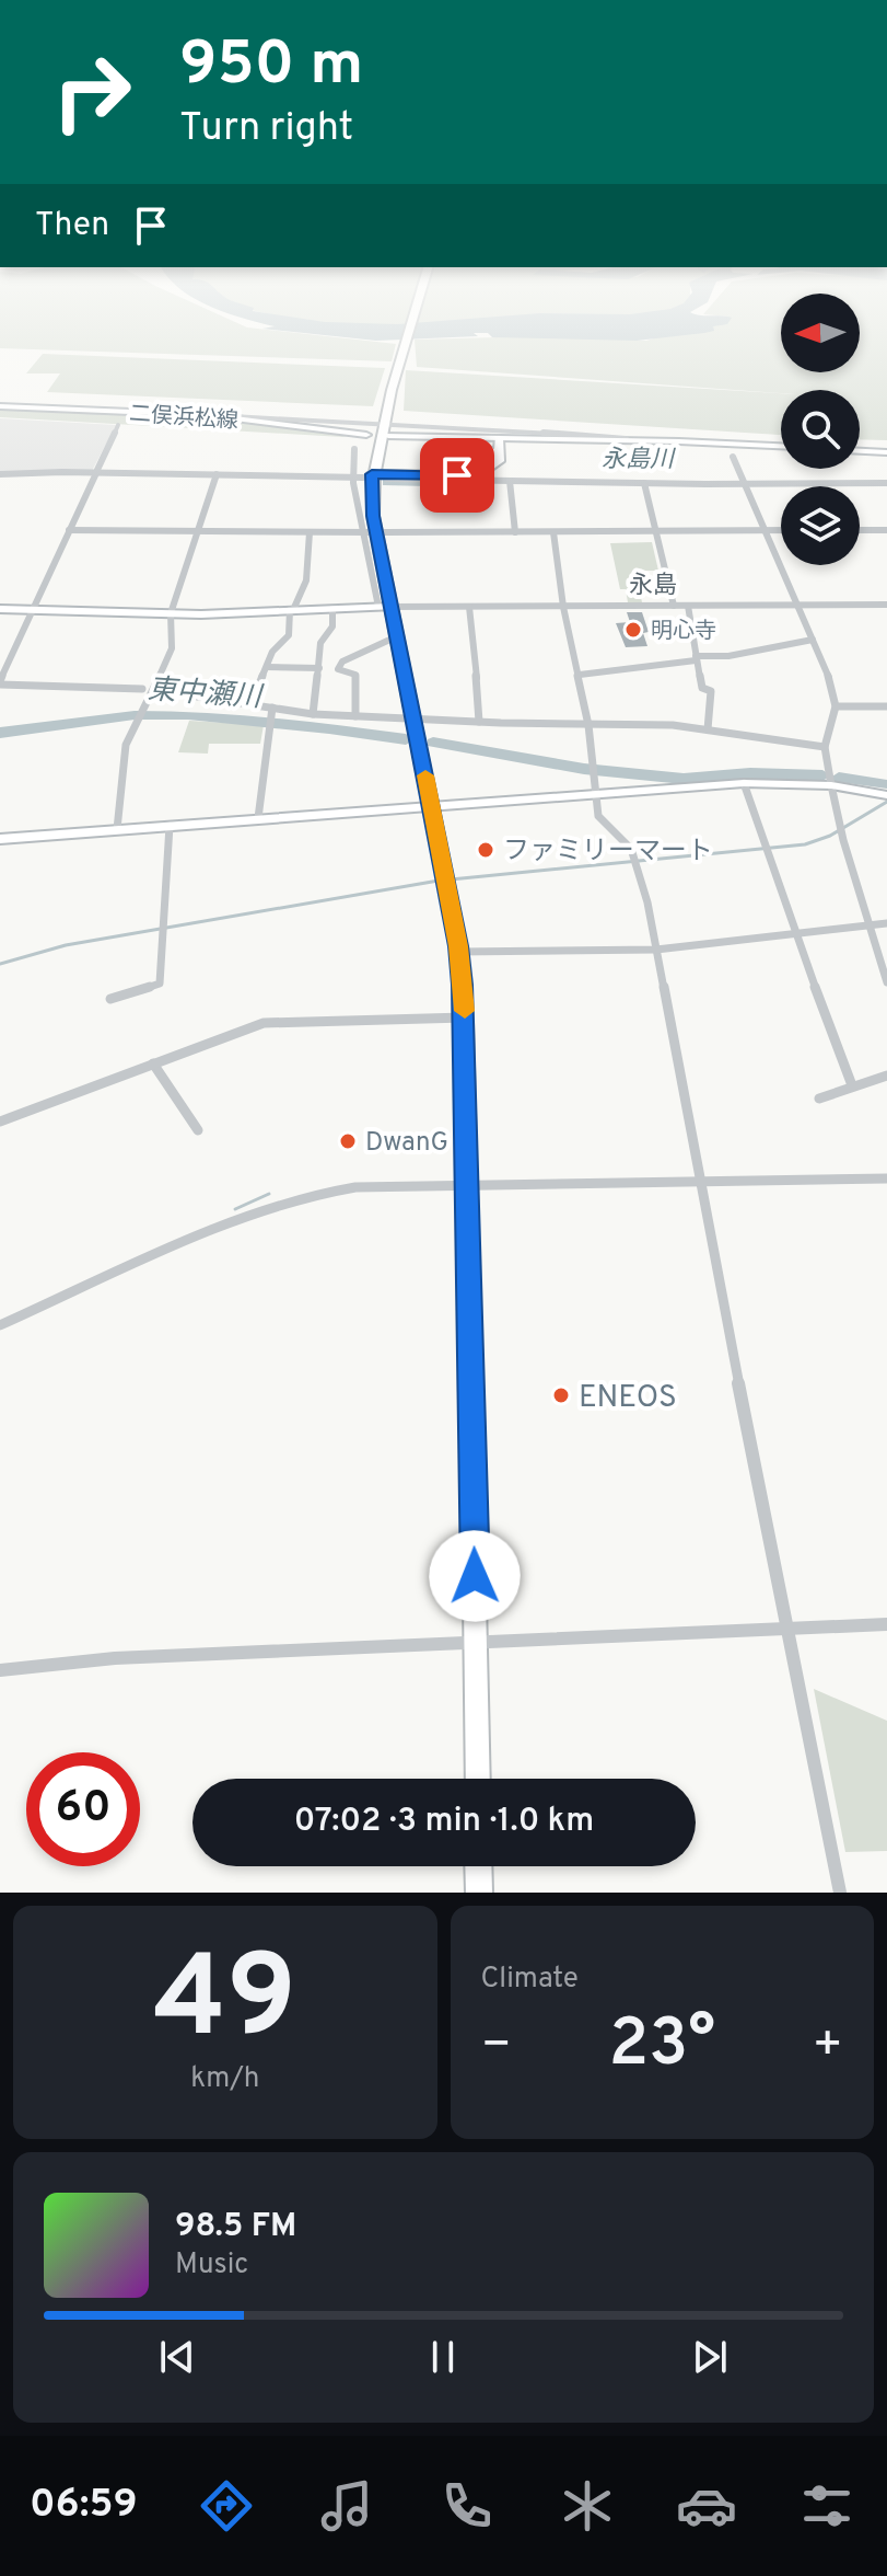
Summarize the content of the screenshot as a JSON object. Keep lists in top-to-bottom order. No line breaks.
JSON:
{"streets":{"street":["二俣浜松線"]},"districts":["永島"],"water":["永島川","東中瀬川"],"places":["明心寺","ファミリーマート","DwanG","ENEOS"],"north":"left","page":{"turn":["950 m","Turn right"],"then":"Then","limit":"60","trip":"07:02 · 3 min · 1.0 km","tile":[["49","km/h"],"Climate"],"heat":["−","23°","+"],"song":["98.5 FM","Music"],"tabs":"06:59"}}
